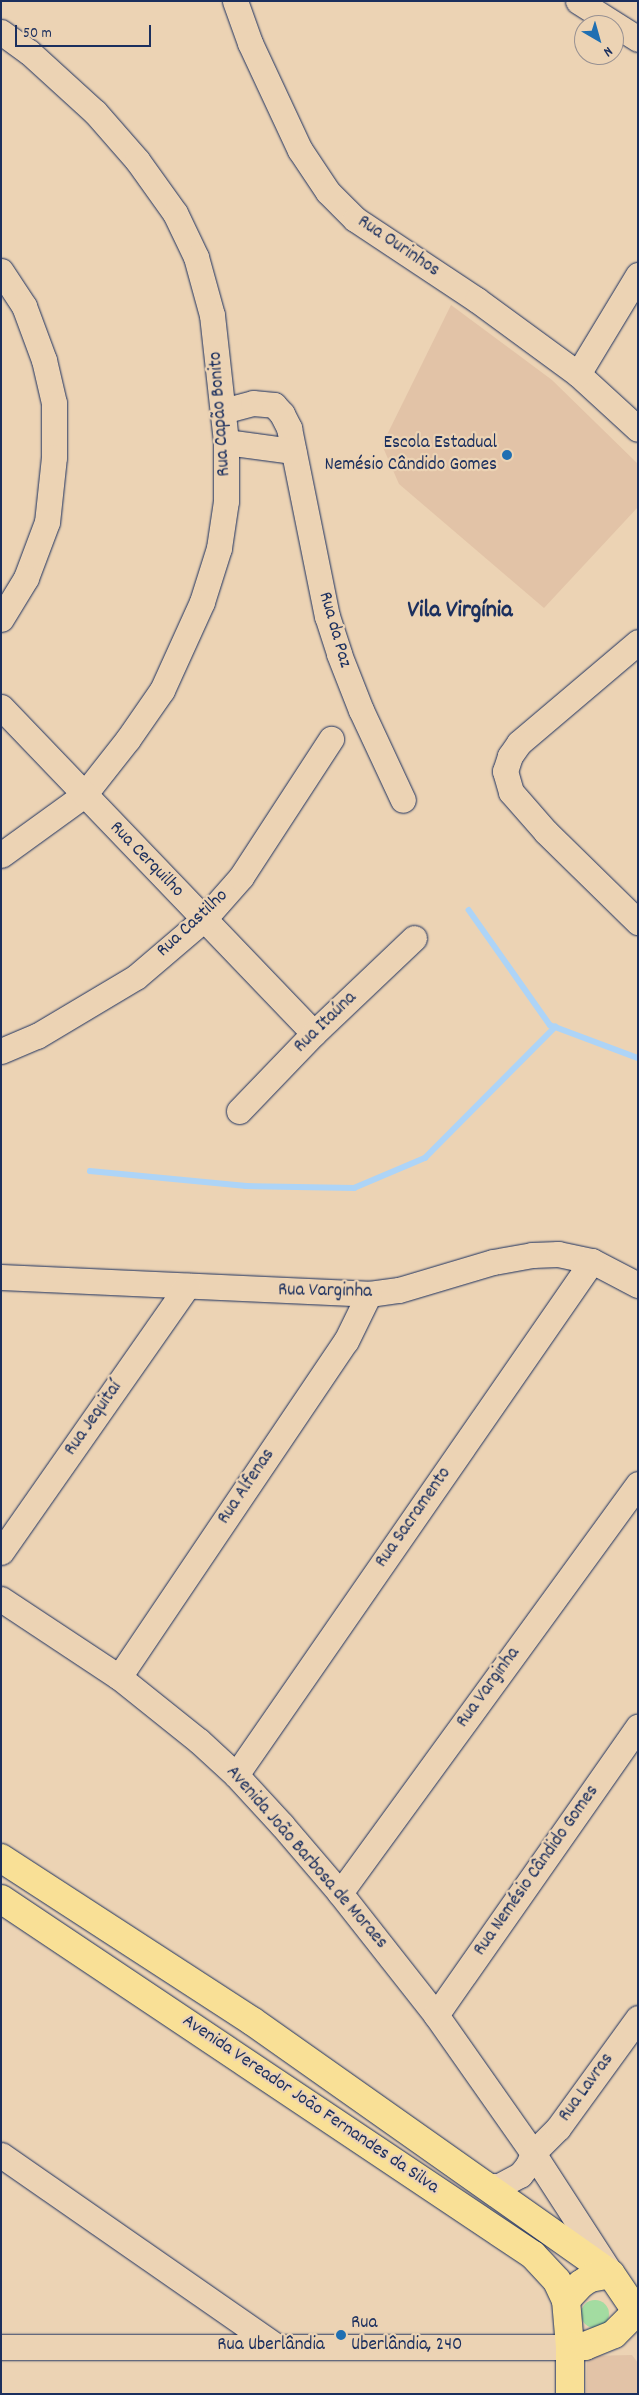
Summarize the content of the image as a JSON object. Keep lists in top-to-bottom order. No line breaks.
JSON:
{"streets":{"main road":["Avenida João Barbosa de Moraes","Avenida Vereador João Fernandes da Silva"],"street":["Rua Ourinhos","Rua Capão Bonito","Rua da Paz","Rua Cerquilho","Rua Castilho","Rua Itaúna","Rua Varginha","Rua Jequitaí","Rua Alfenas","Rua Sacramento","Rua Nemésio Cândido Gomes","Rua Lavras","Rua Uberlândia"]},"crossings":[["Rua Capão Bonito","Rua da Paz"],["Rua Capão Bonito","Rua Cerquilho"],["Rua Cerquilho","Rua Castilho"],["Rua Cerquilho","Rua Itaúna"],["Rua Varginha","Rua Jequitaí"],["Rua Varginha","Rua Alfenas"],["Rua Varginha","Rua Sacramento"],["Rua Varginha","Avenida João Barbosa de Moraes"],["Rua Alfenas","Avenida João Barbosa de Moraes"],["Rua Sacramento","Avenida João Barbosa de Moraes"],["Avenida João Barbosa de Moraes","Rua Nemésio Cândido Gomes"],["Avenida João Barbosa de Moraes","Rua Lavras"],["Avenida João Barbosa de Moraes","Avenida Vereador João Fernandes da Silva"],["Avenida Vereador João Fernandes da Silva","Rua Uberlândia"]],"districts":["Vila Virgínia"],"places":["Escola Estadual Nemésio Cândido Gomes","Rua Uberlândia, 240"],"scale_bar":"50 m","north":"bottom right"}
